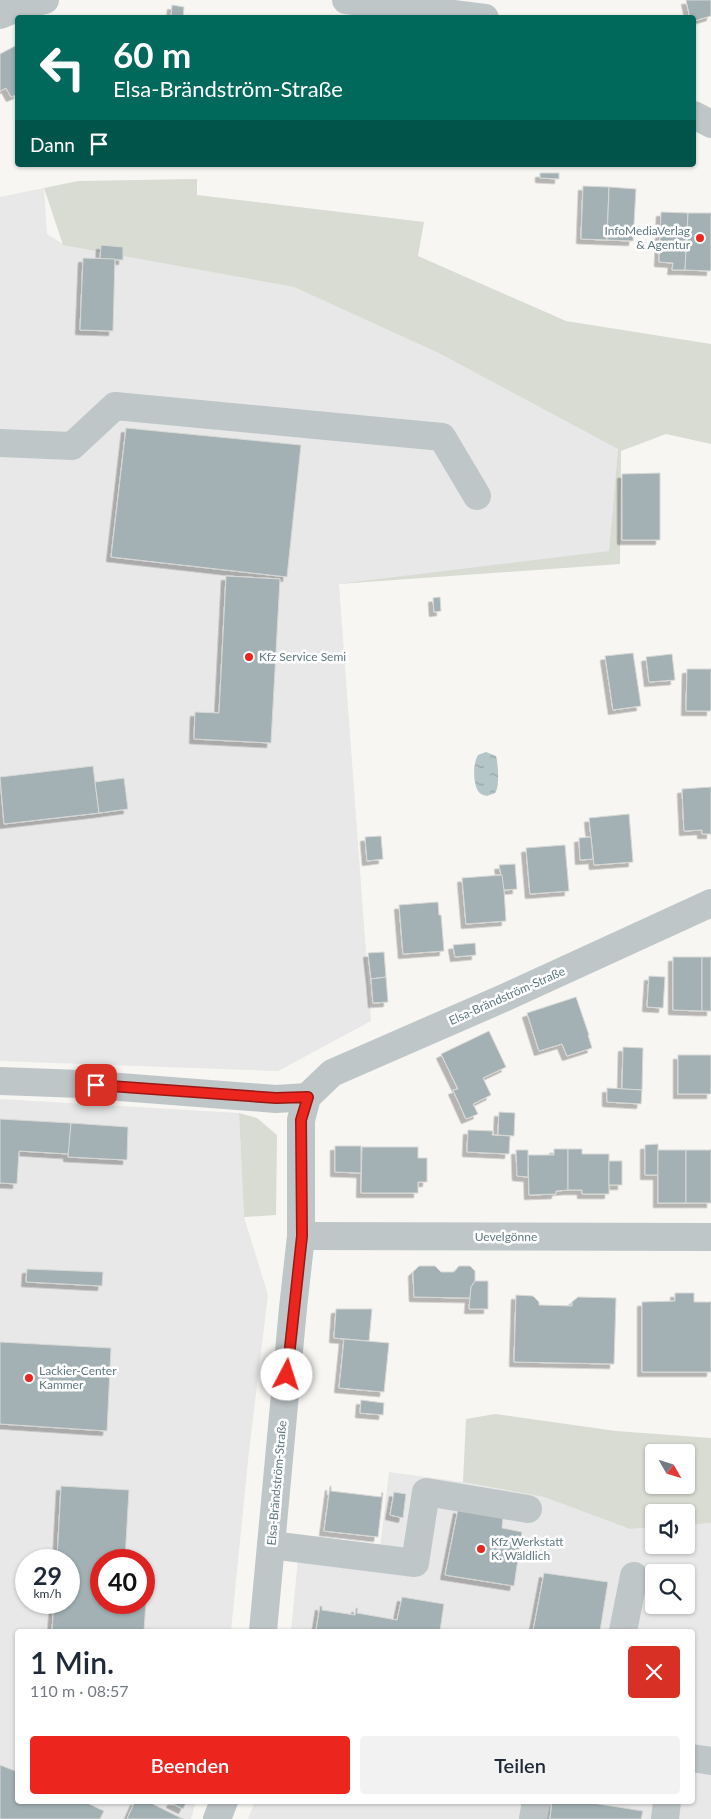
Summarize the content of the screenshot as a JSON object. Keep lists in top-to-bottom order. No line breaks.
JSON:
{"streets":{"street":["Elsa-Brändström-Straße","Uevelgönne"]},"crossings":[["Elsa-Brändström-Straße","Uevelgönne"]],"places":["InfoMediaVerlag & Agentur","Kfz Service Semi","Lackier-Center Kammer","Kfz Werkstatt K. Wäldlich"],"north":"bottom right","page":{"turn":["60 m","Elsa-Brändström-Straße"],"then":"Dann","speed":"29 km/h","limit":"40","heading":["1 Min.","110 m · 08:57"],"buttons":["Beenden","Teilen"]}}
